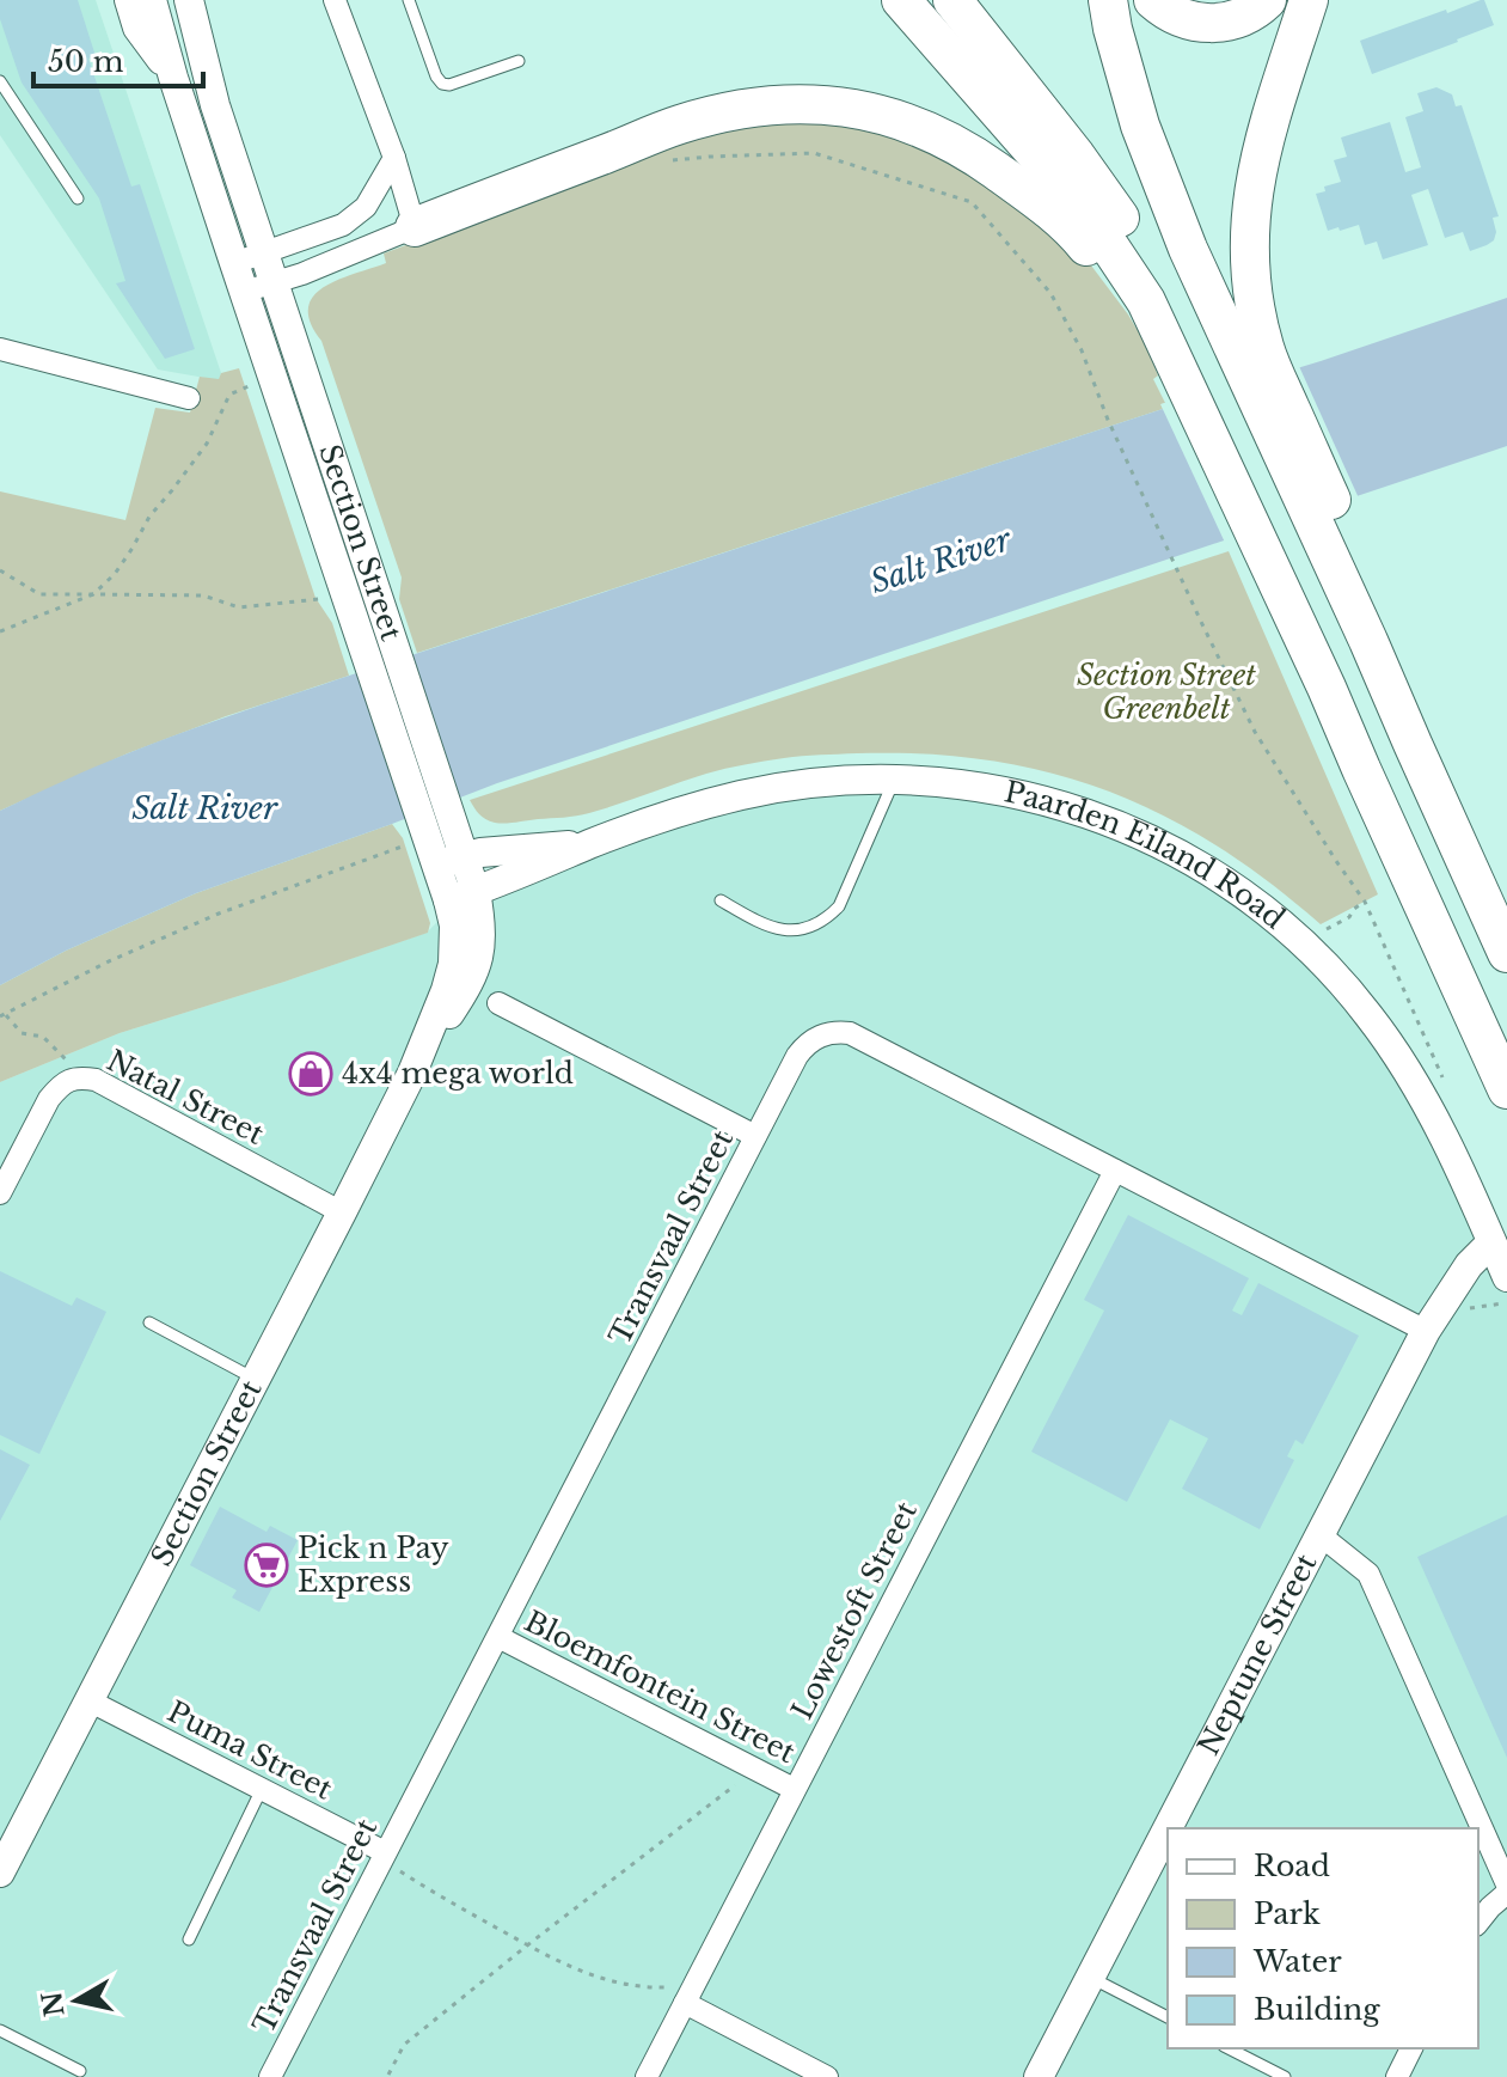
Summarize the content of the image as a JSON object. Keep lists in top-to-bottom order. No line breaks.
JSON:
{"streets":{"street":["Section Street","Paarden Eiland Road","Natal Street","Transvaal Street","Lowestoft Street","Neptune Street","Bloemfontein Street","Puma Street"]},"crossings":[["Section Street","Paarden Eiland Road"],["Section Street","Natal Street"],["Section Street","Puma Street"],["Paarden Eiland Road","Neptune Street"],["Transvaal Street","Lowestoft Street"],["Transvaal Street","Neptune Street"],["Transvaal Street","Bloemfontein Street"],["Transvaal Street","Puma Street"],["Lowestoft Street","Bloemfontein Street"]],"water":["Salt River"],"parks":["Section Street Greenbelt"],"places":{"shop":["4x4 mega world"],"supermarket":["Pick n Pay Express"]},"legend":["Road","Park","Water","Building"],"scale_bar":"50 m","north":"left"}
